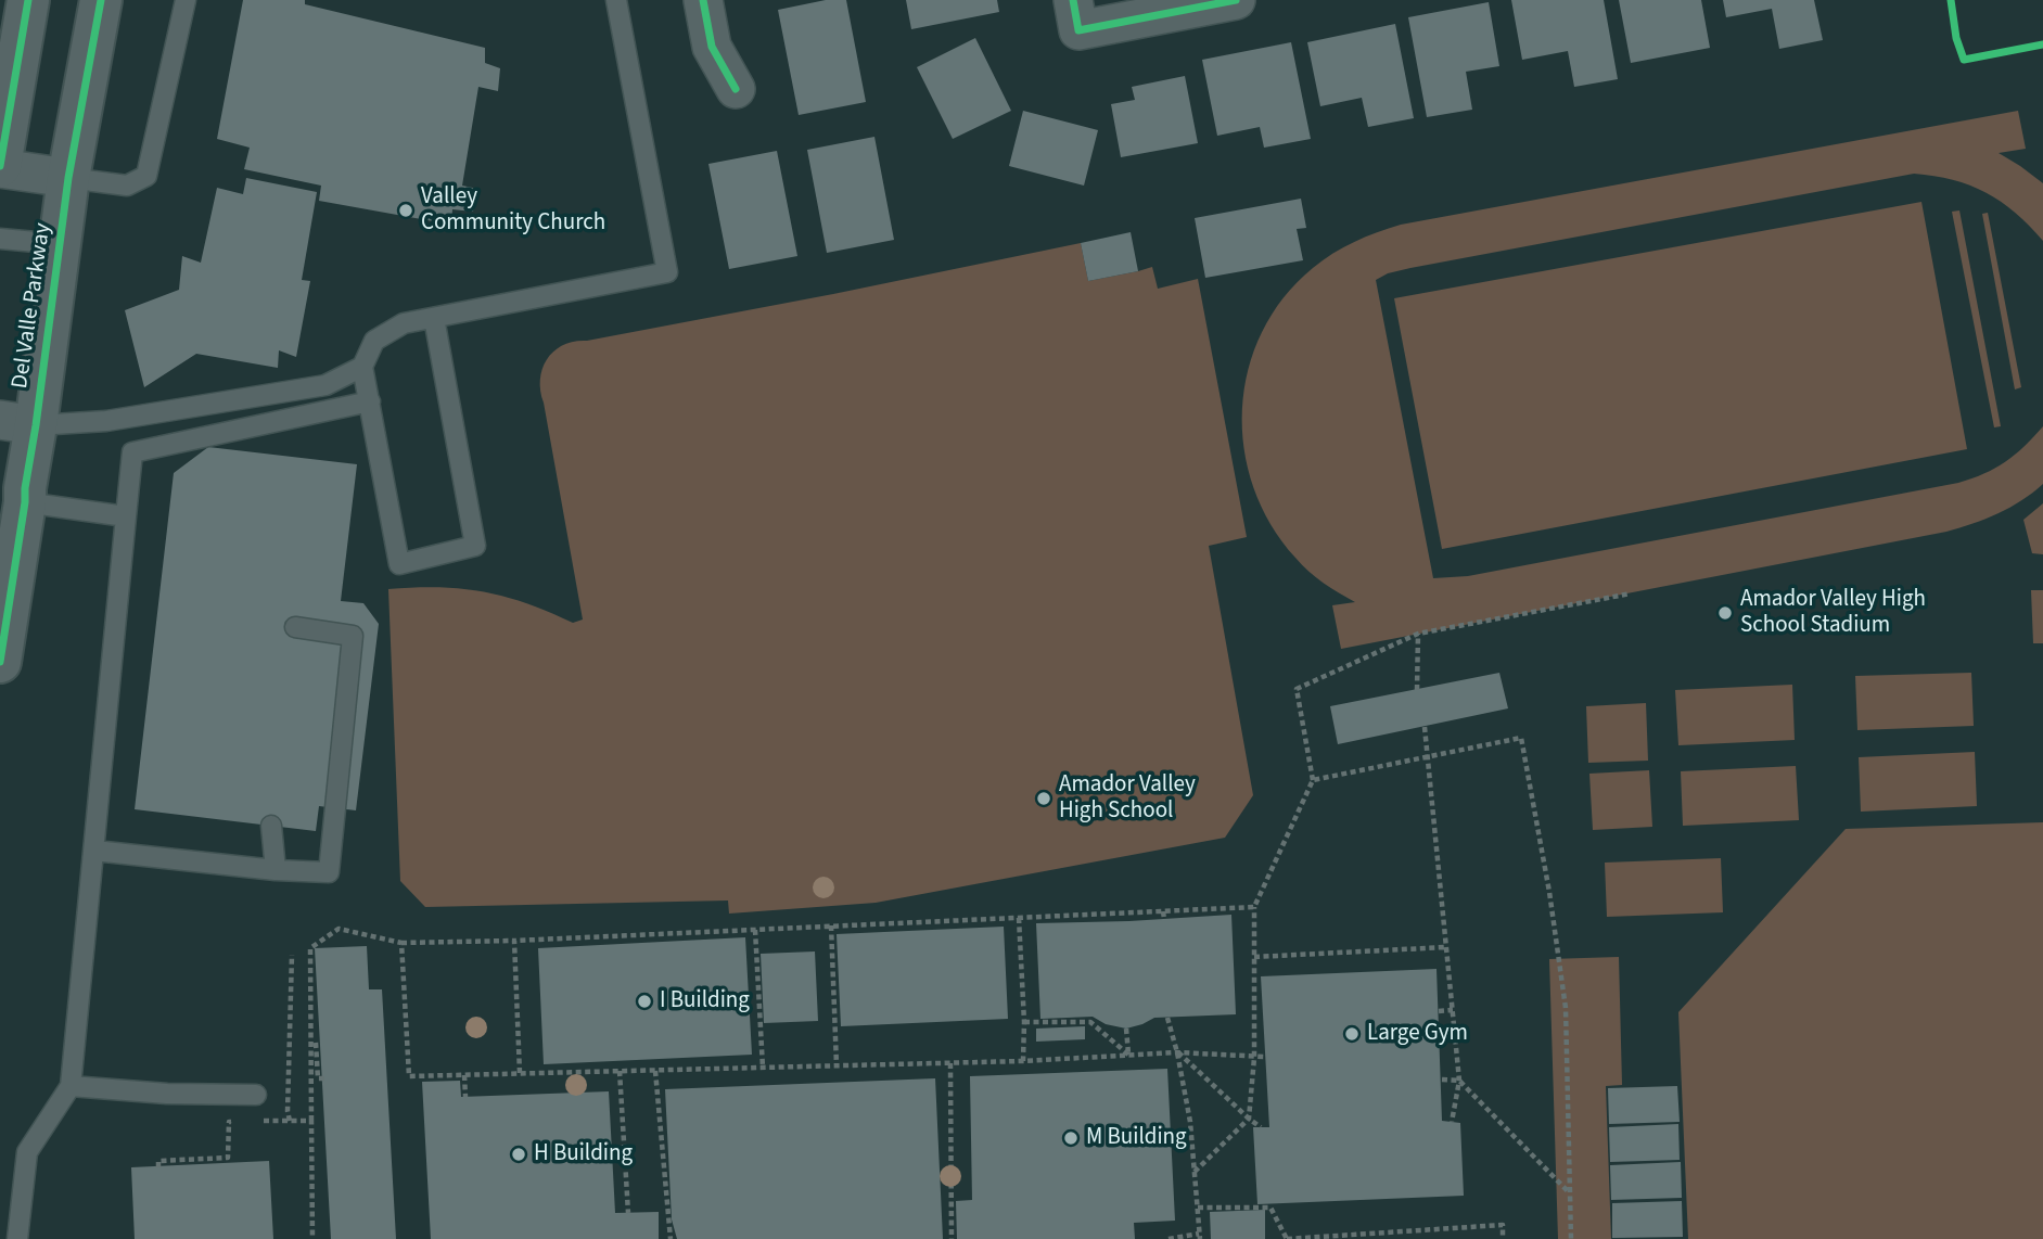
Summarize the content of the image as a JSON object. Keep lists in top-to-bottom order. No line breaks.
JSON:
{"streets":{"main road":["Del Valle Parkway"]},"places":["Valley Community Church","Amador Valley High School Stadium","Amador Valley High School","I Building","Large Gym","M Building","H Building"]}
